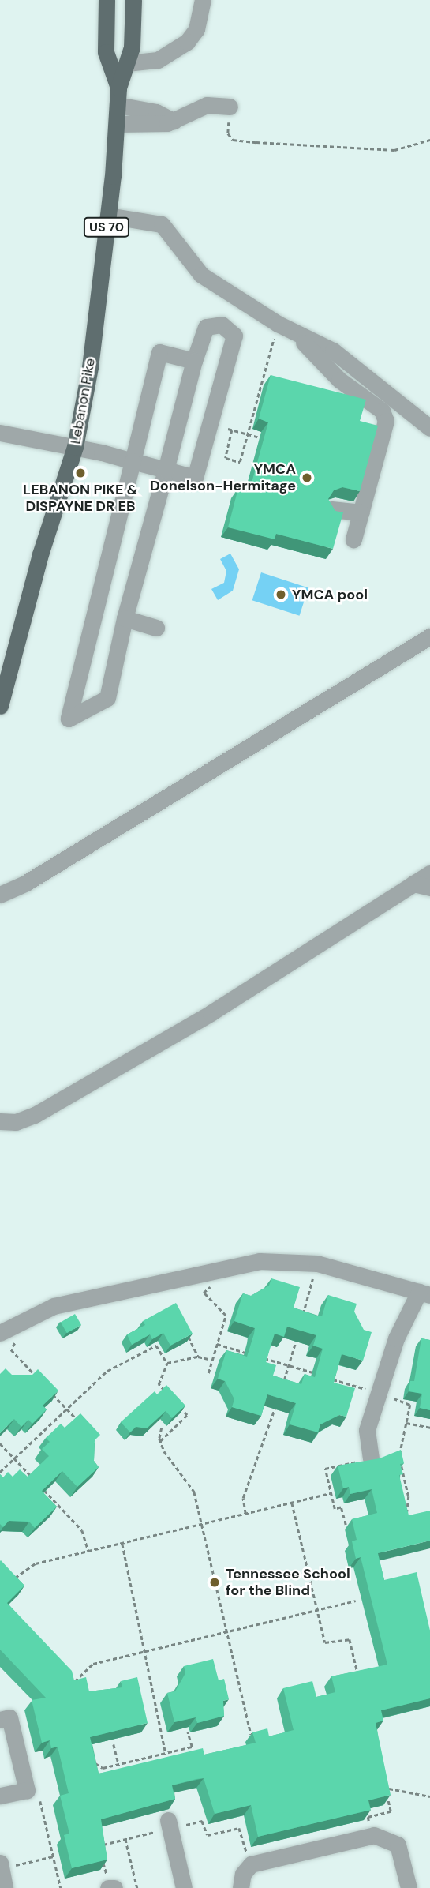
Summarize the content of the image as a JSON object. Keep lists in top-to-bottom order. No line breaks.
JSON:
{"streets":{"main road":["US 70","Lebanon Pike"]},"places":["LEBANON PIKE & DISPAYNE DR EB","YMCA Donelson-Hermitage","YMCA pool","Tennessee School for the Blind"]}
